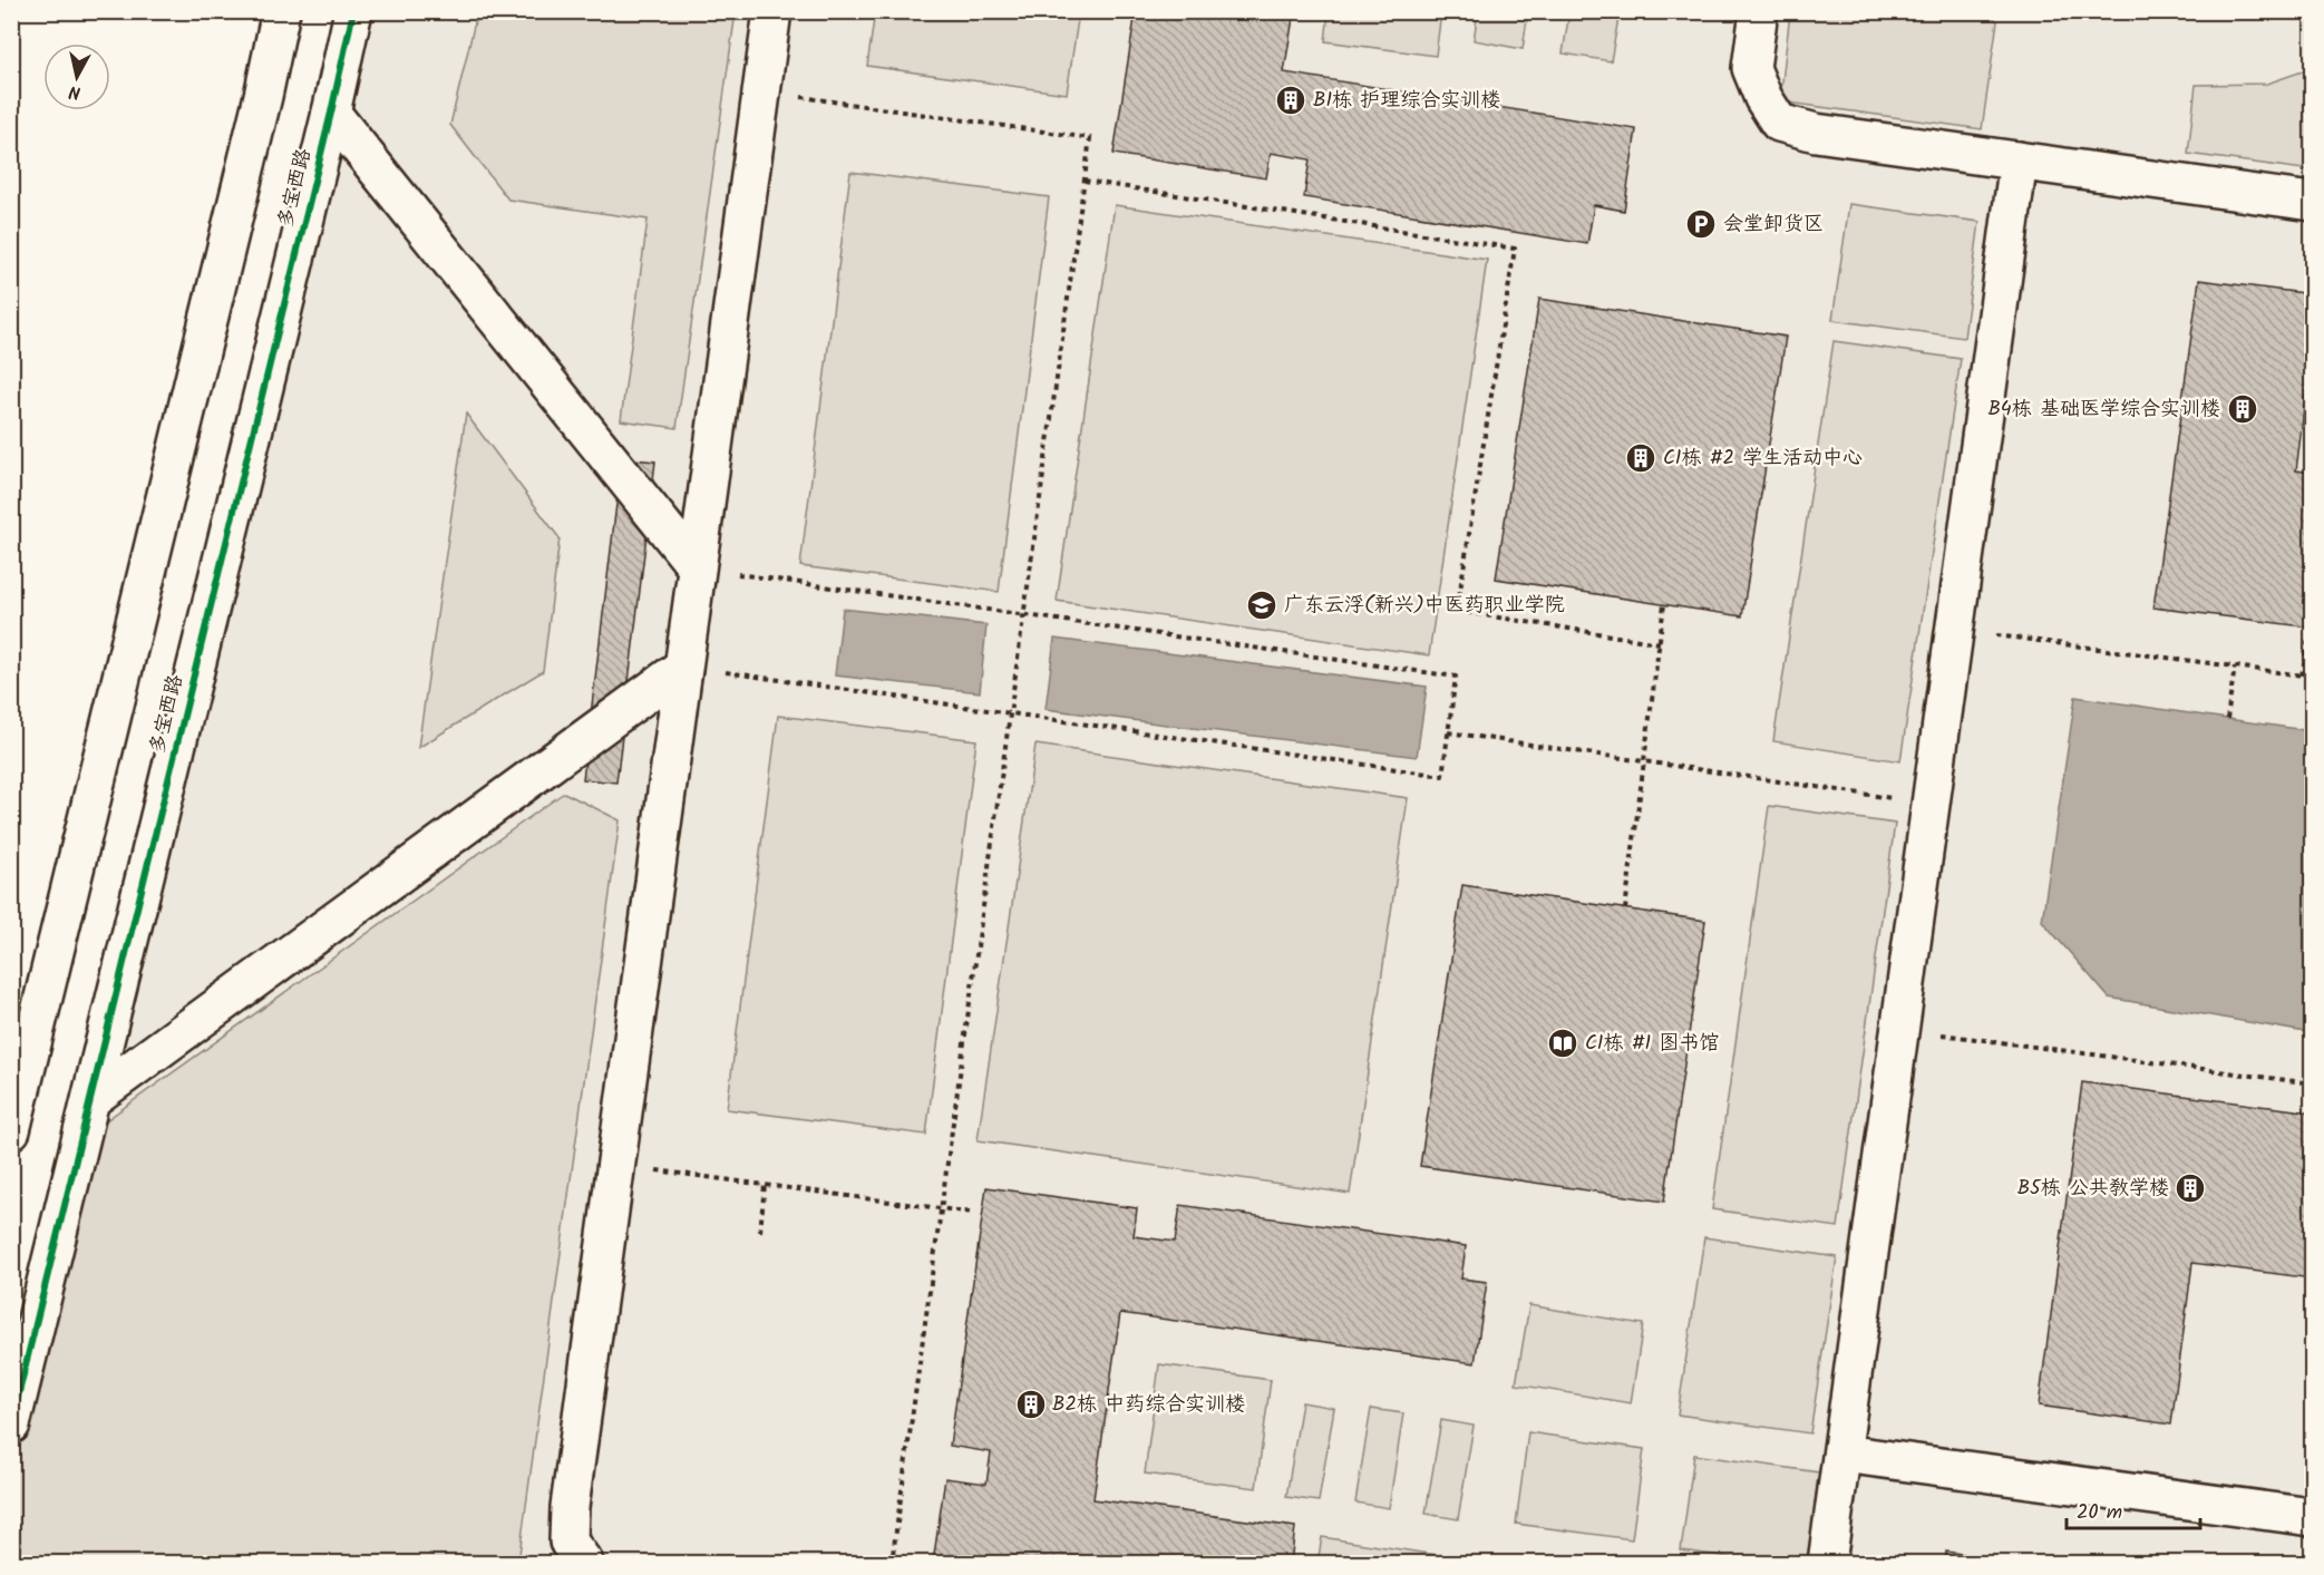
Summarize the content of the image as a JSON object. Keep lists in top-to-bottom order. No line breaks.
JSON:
{"streets":{"street":["多宝西路"]},"places":{"building":["B1栋 护理综合实训楼","B4栋 基础医学综合实训楼","C1栋 #2 学生活动中心","B5栋 公共教学楼","B2栋 中药综合实训楼"],"parking":["会堂卸货区"],"school or university":["广东云浮(新兴)中医药职业学院"],"library":["C1栋 #1 图书馆"]},"scale_bar":"20 m","north":"bottom"}
